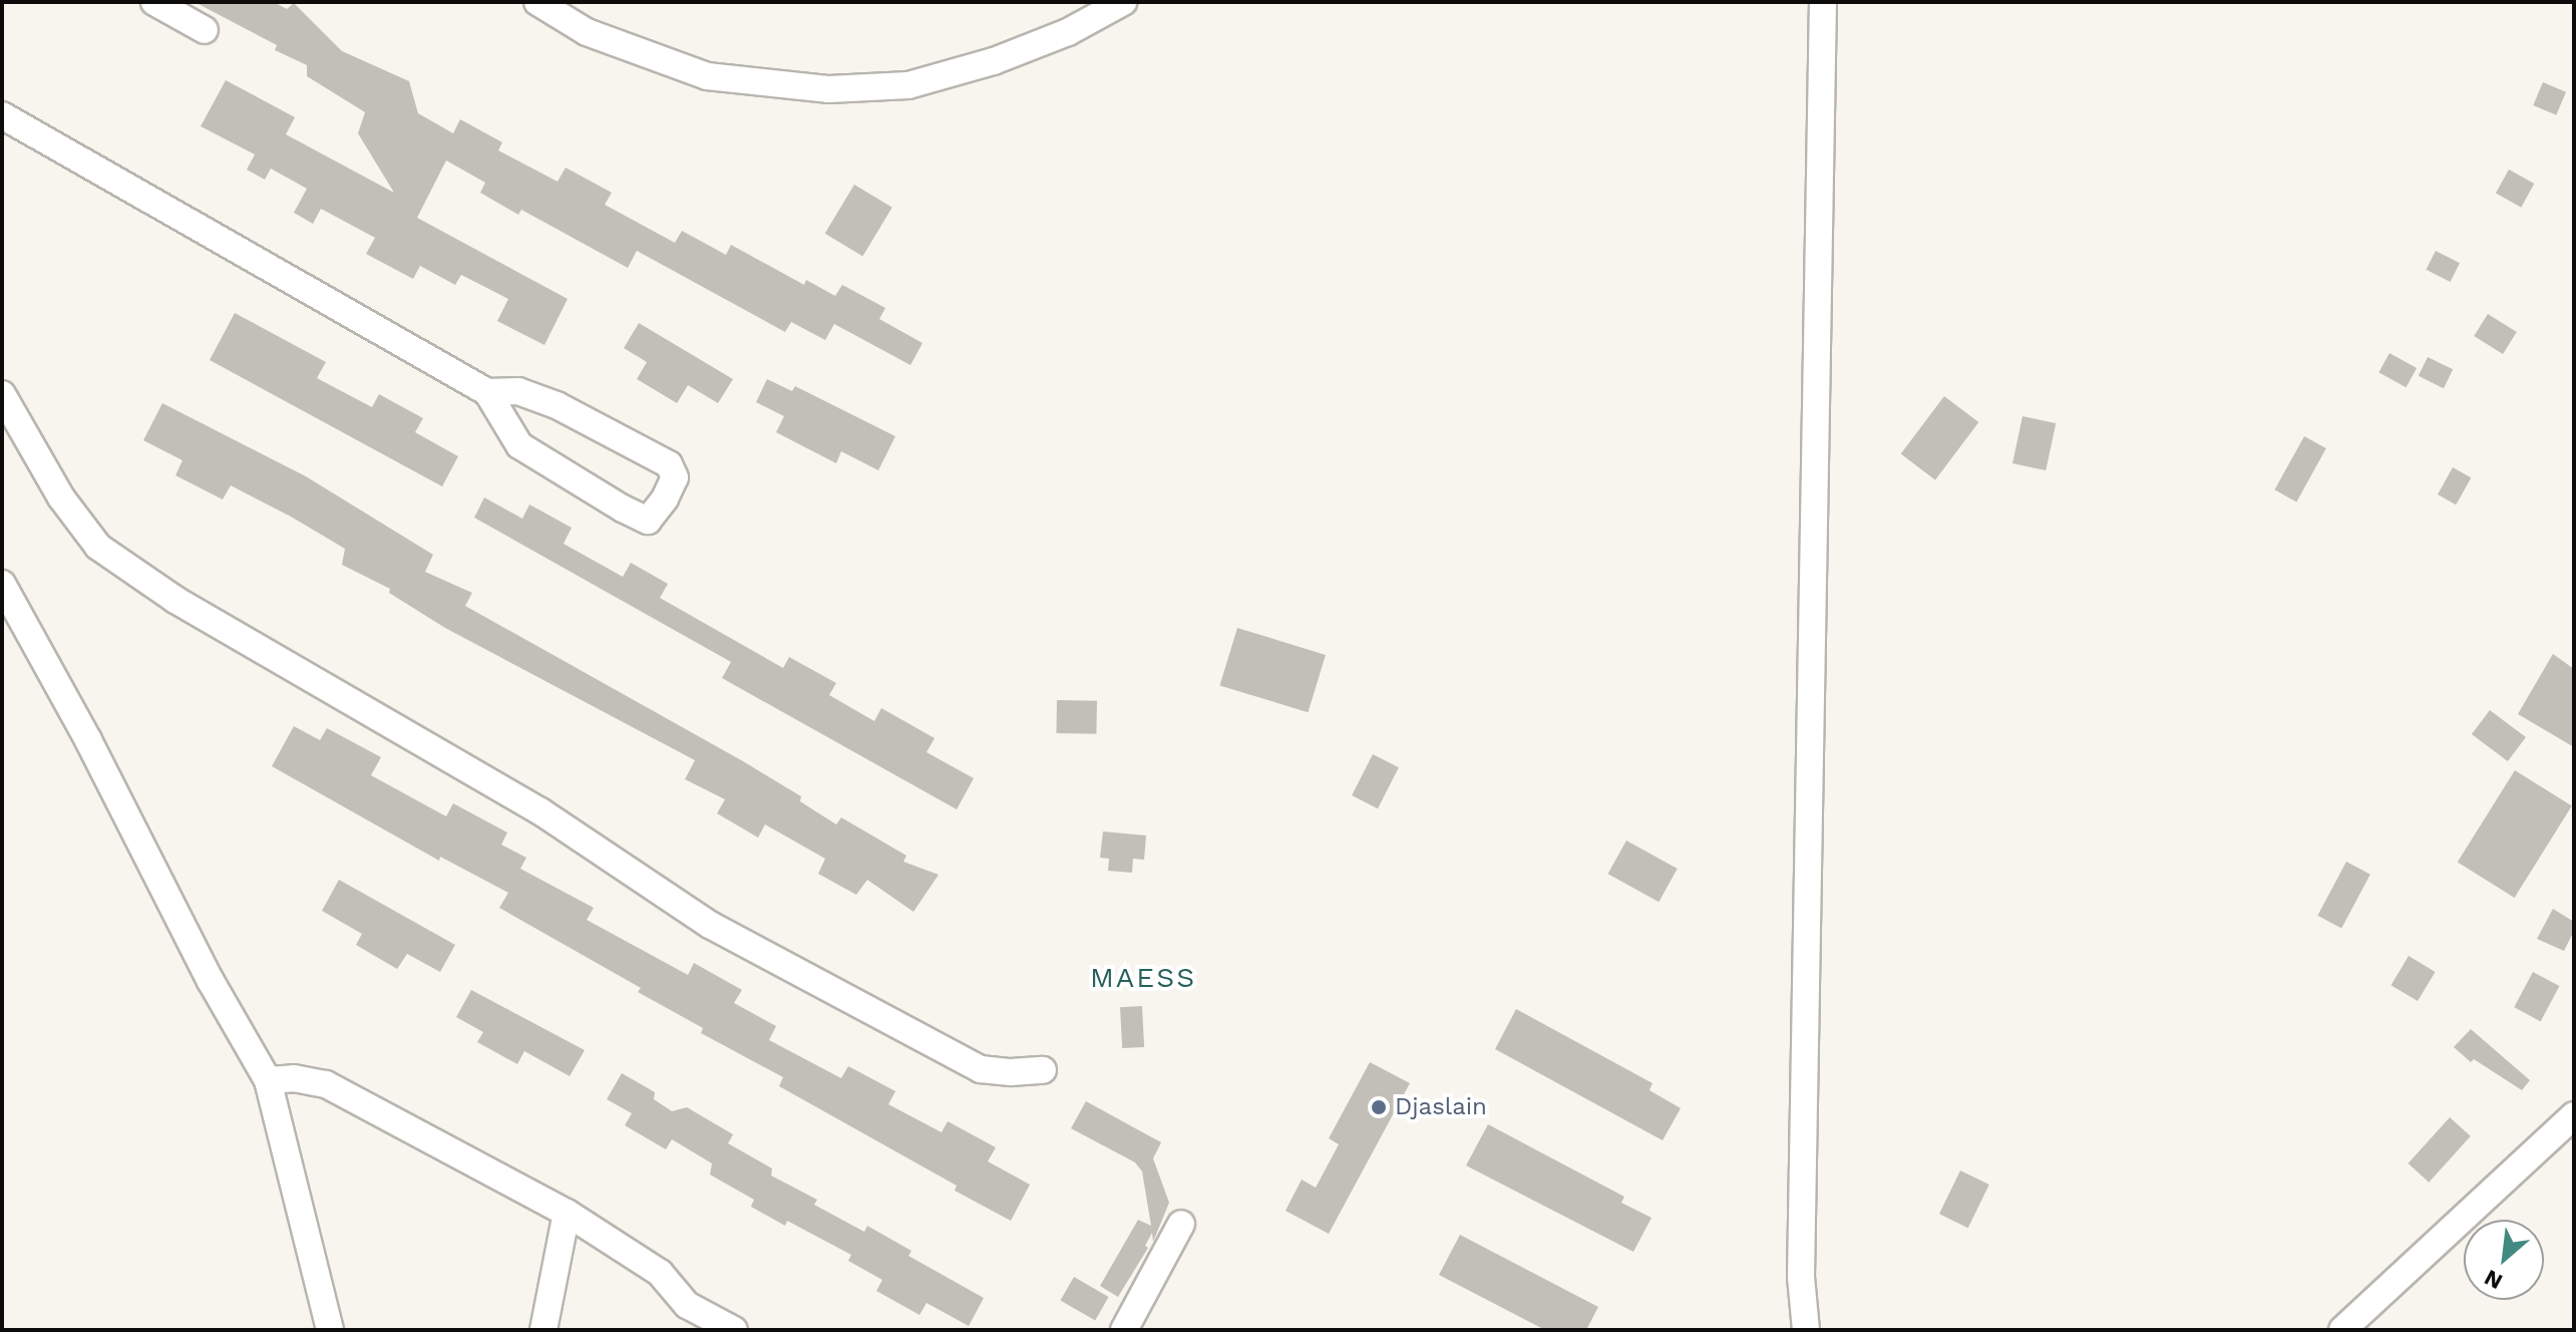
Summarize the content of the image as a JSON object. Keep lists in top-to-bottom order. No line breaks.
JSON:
{"districts":["MAESS"],"places":["Djaslain"],"north":"bottom left"}
